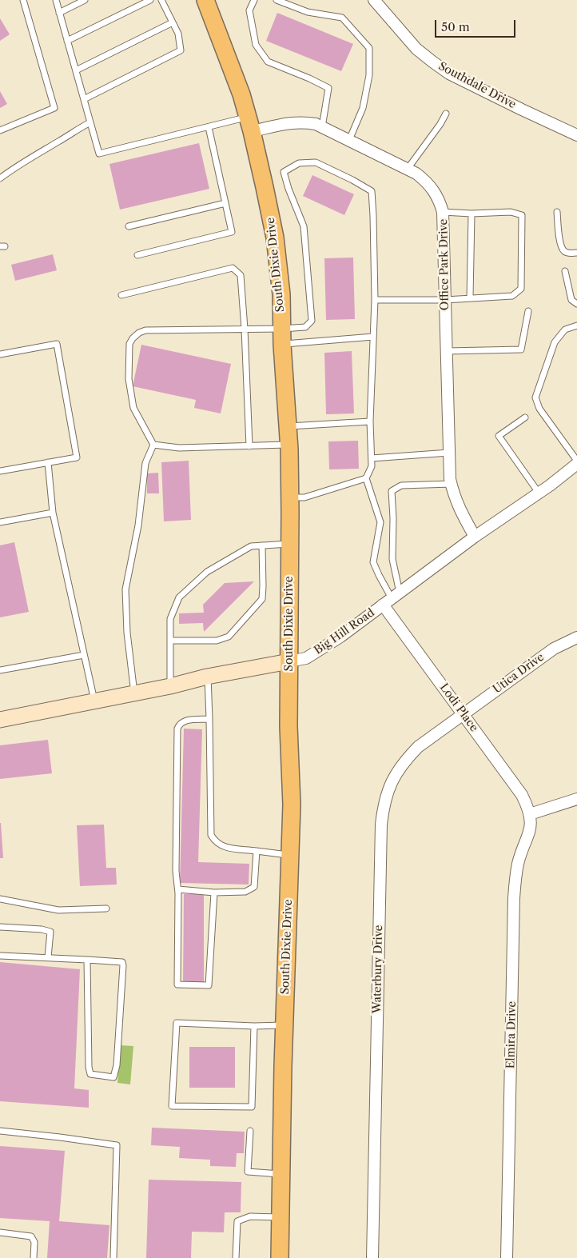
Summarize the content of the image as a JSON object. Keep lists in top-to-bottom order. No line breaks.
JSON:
{"streets":{"main road":["South Dixie Drive"],"street":["Southdale Drive","Office Park Drive","Big Hill Road","Utica Drive","Lodi Place","Waterbury Drive","Elmira Drive"]},"crossings":[["South Dixie Drive","Office Park Drive"],["South Dixie Drive","Big Hill Road"],["Office Park Drive","Big Hill Road"],["Big Hill Road","Lodi Place"],["Utica Drive","Lodi Place"],["Utica Drive","Waterbury Drive"],["Lodi Place","Waterbury Drive"],["Lodi Place","Elmira Drive"]],"scale_bar":"50 m"}
